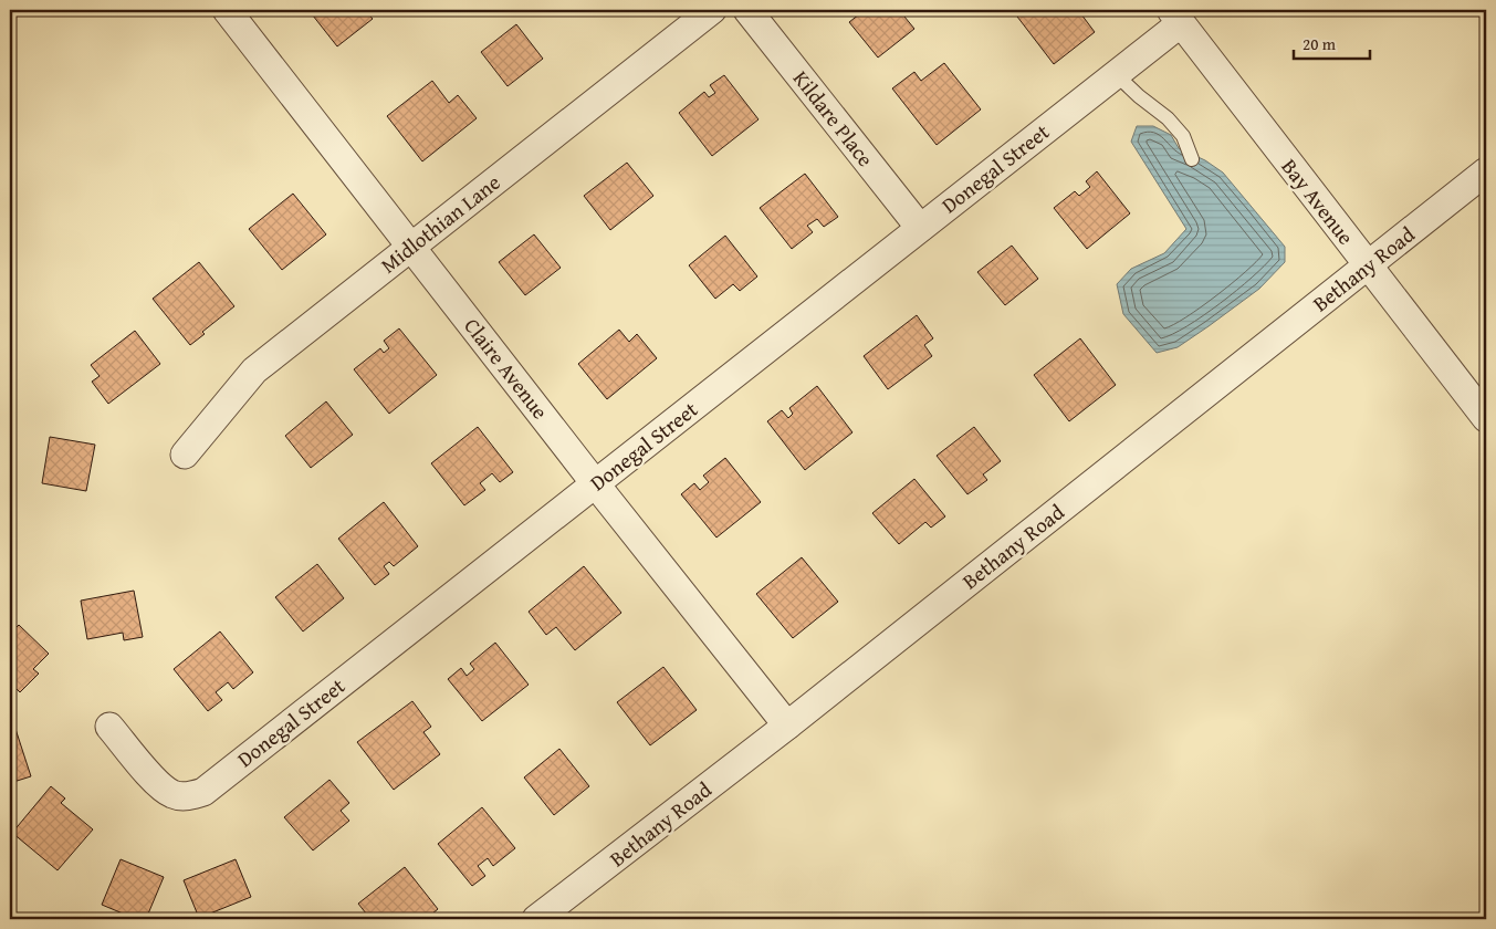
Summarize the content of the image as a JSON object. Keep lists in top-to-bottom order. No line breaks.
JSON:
{"streets":{"street":["Kildare Place","Donegal Street","Bay Avenue","Midlothian Lane","Bethany Road","Claire Avenue"]},"crossings":[["Kildare Place","Donegal Street"],["Donegal Street","Bay Avenue"],["Donegal Street","Claire Avenue"],["Bay Avenue","Bethany Road"],["Midlothian Lane","Claire Avenue"],["Bethany Road","Claire Avenue"]],"scale_bar":"20 m"}
